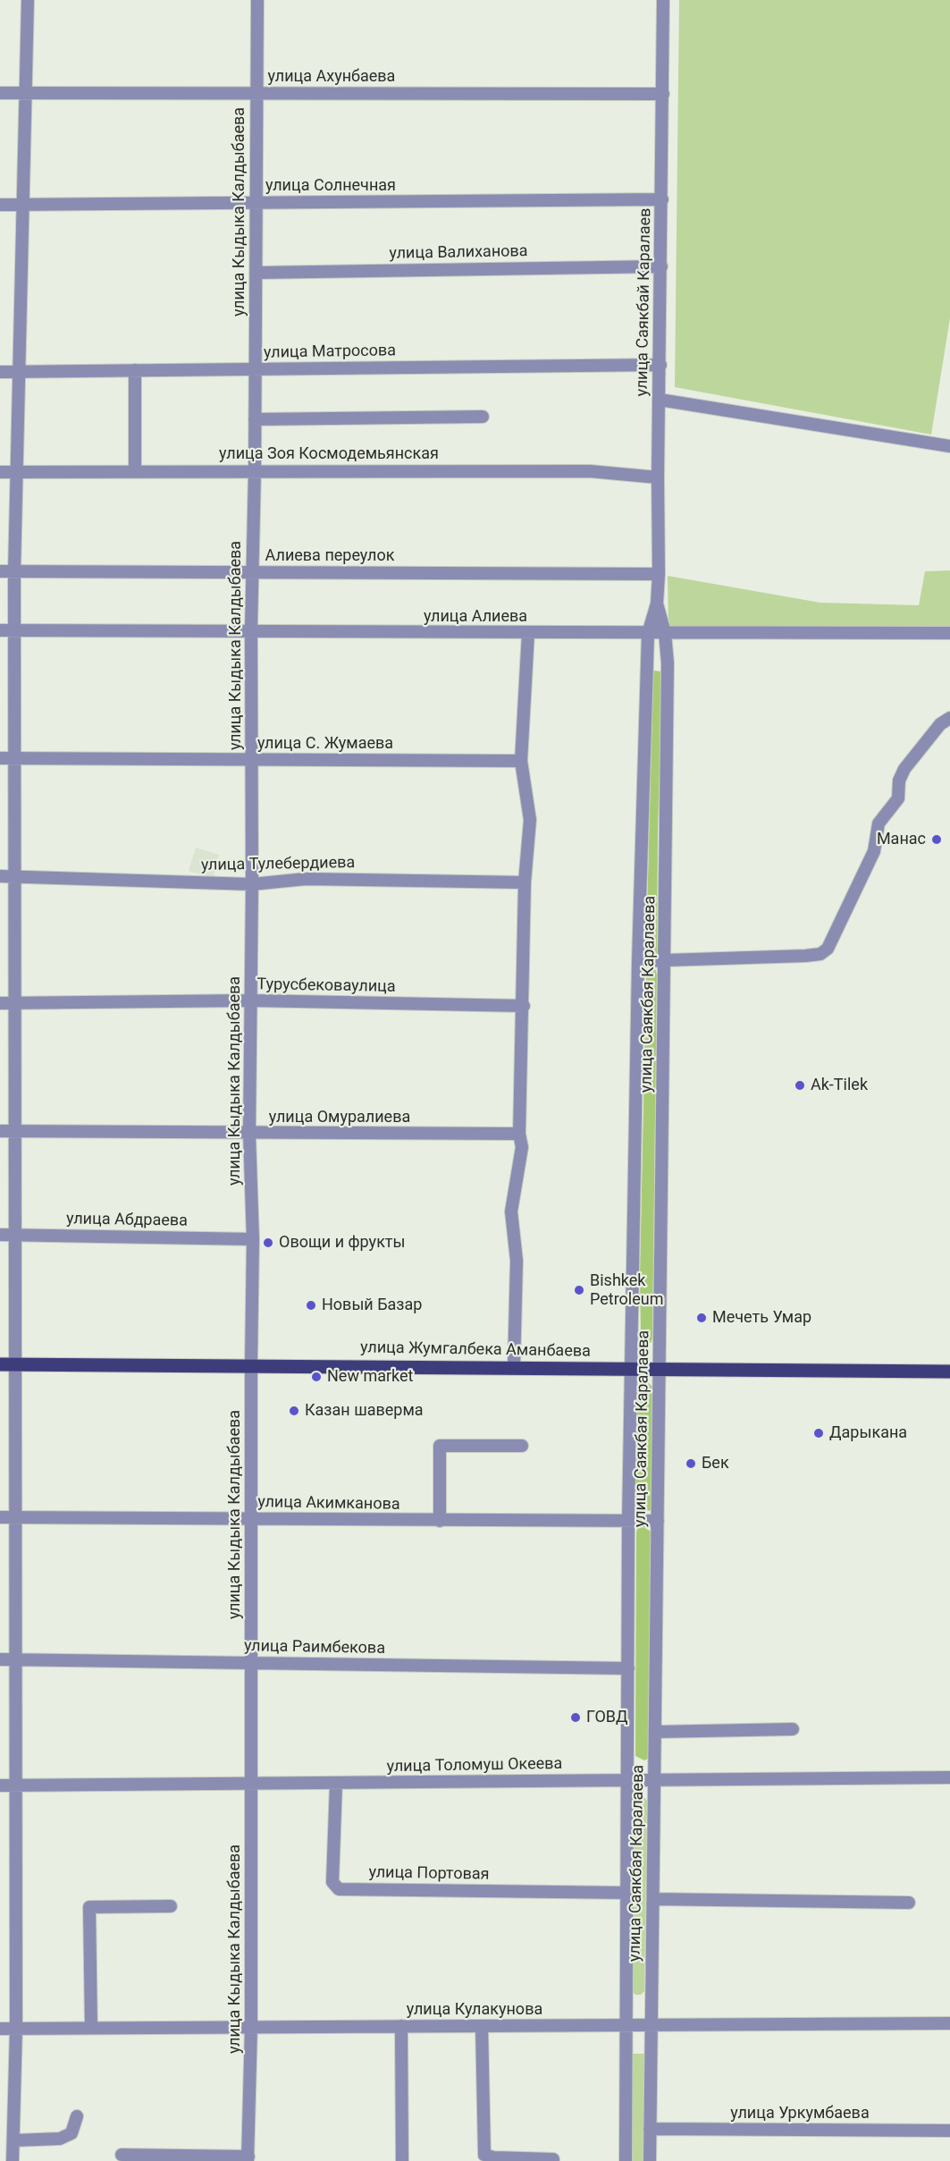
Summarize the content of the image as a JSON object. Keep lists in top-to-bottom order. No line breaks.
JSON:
{"streets":{"main road":["улица Жумгалбека Аманбаева"],"street":["улица Ахунбаева","улица Солнечная","улица Кыдыка Калдыбаева","улица Валиханова","улица Саякбай Каралаев","улица Матросова","улица Зоя Космодемьянская","Алиева переулок","улица Алиева","улица С. Жумаева","улица Тулебердиева","Турусбековаулица","улица Саякбая Каралаева","улица Омуралиева","улица Абдраева","улица Акимканова","улица Раимбекова","улица Толомуш Океева","улица Портовая","улица Кулакунова","улица Уркумбаева"]},"crossings":[["улица Ахунбаева","улица Кыдыка Калдыбаева"],["улица Ахунбаева","улица Саякбай Каралаев"],["улица Солнечная","улица Кыдыка Калдыбаева"],["улица Солнечная","улица Саякбай Каралаев"],["улица Кыдыка Калдыбаева","улица Валиханова"],["улица Кыдыка Калдыбаева","улица Матросова"],["улица Кыдыка Калдыбаева","улица Зоя Космодемьянская"],["улица Кыдыка Калдыбаева","Алиева переулок"],["улица Кыдыка Калдыбаева","улица Алиева"],["улица Кыдыка Калдыбаева","улица С. Жумаева"],["улица Кыдыка Калдыбаева","улица Тулебердиева"],["улица Кыдыка Калдыбаева","Турусбековаулица"],["улица Кыдыка Калдыбаева","улица Омуралиева"],["улица Кыдыка Калдыбаева","улица Абдраева"],["улица Кыдыка Калдыбаева","улица Жумгалбека Аманбаева"],["улица Кыдыка Калдыбаева","улица Акимканова"],["улица Кыдыка Калдыбаева","улица Раимбекова"],["улица Кыдыка Калдыбаева","улица Толомуш Океева"],["улица Кыдыка Калдыбаева","улица Кулакунова"],["улица Валиханова","улица Саякбай Каралаев"],["улица Саякбай Каралаев","улица Матросова"],["улица Саякбай Каралаев","улица Зоя Космодемьянская"],["улица Саякбай Каралаев","Алиева переулок"],["улица Саякбай Каралаев","улица Алиева"],["улица Саякбай Каралаев","улица Саякбая Каралаева"],["улица Алиева","улица Саякбая Каралаева"],["улица Саякбая Каралаева","улица Жумгалбека Аманбаева"],["улица Саякбая Каралаева","улица Акимканова"],["улица Саякбая Каралаева","улица Раимбекова"],["улица Саякбая Каралаева","улица Толомуш Океева"],["улица Саякбая Каралаева","улица Портовая"],["улица Саякбая Каралаева","улица Кулакунова"],["улица Саякбая Каралаева","улица Уркумбаева"],["улица Толомуш Океева","улица Портовая"]],"places":["Манас","Ak-Tilek","Овощи и фрукты","Bishkek Petroleum","Новый Базар","Мечеть Умар","New market","Казан шаверма","Дарыкана","Бек","ГОВД"]}
